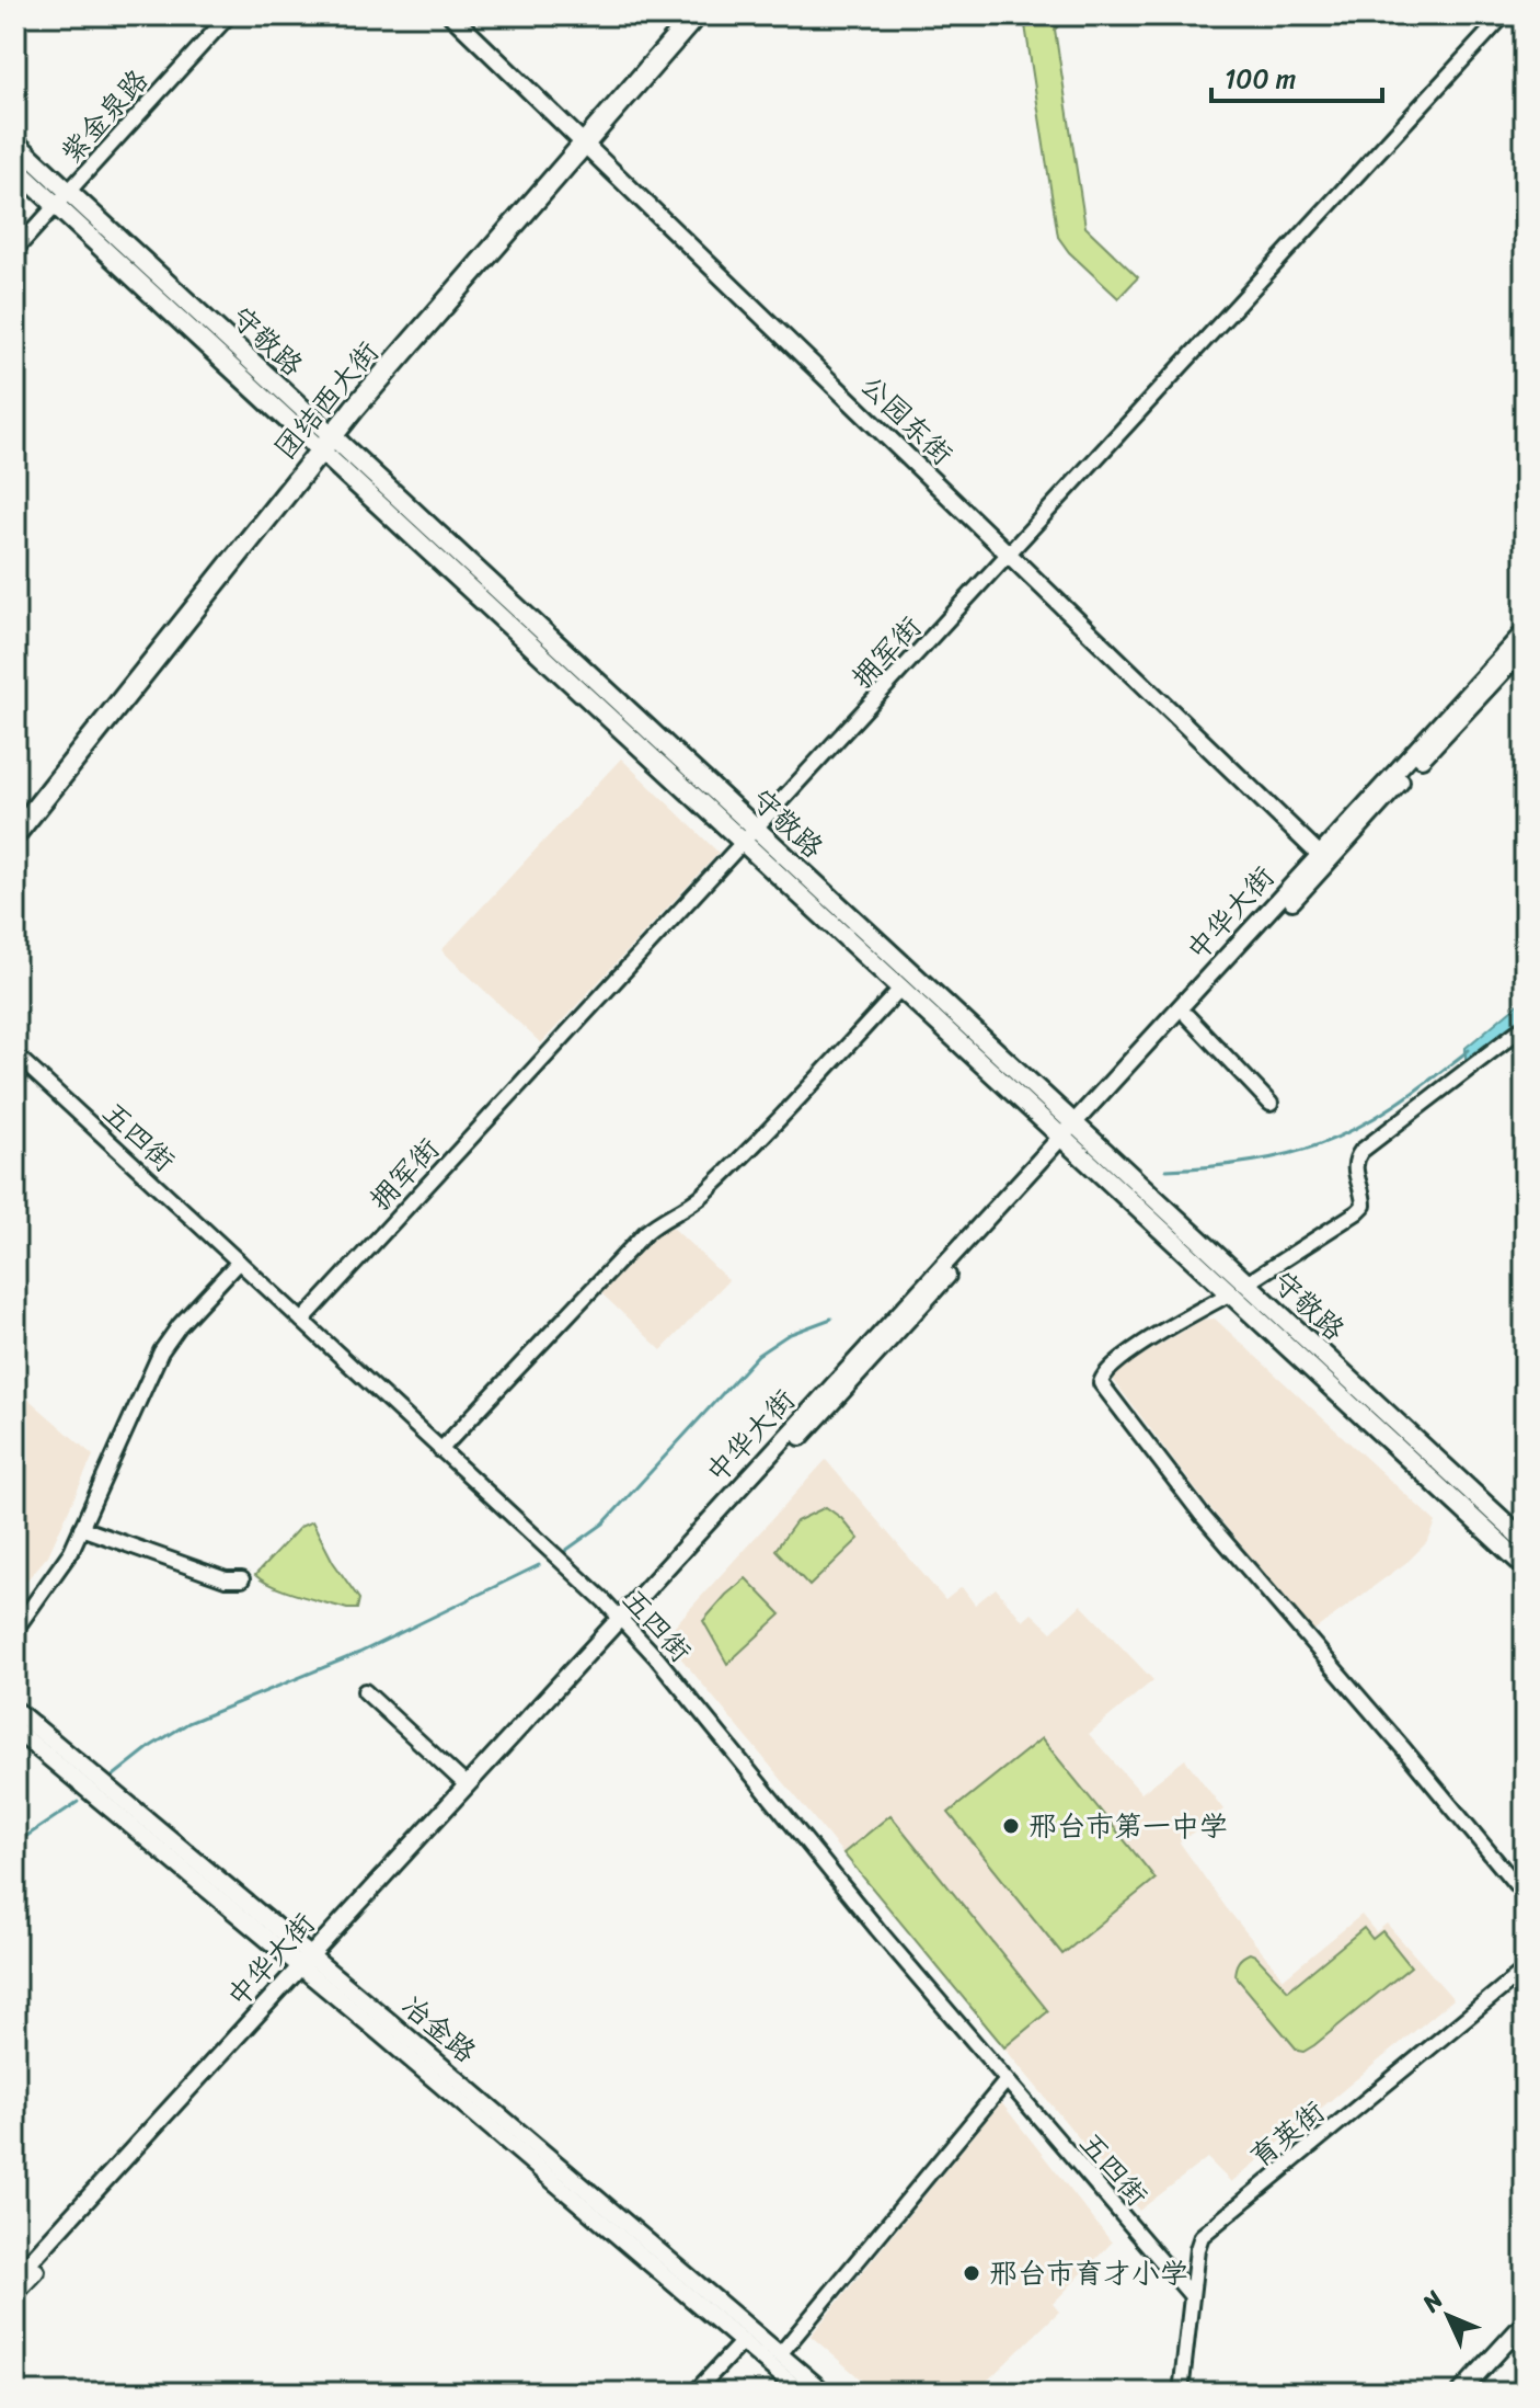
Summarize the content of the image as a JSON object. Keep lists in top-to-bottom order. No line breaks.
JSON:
{"streets":{"main road":["守敬路","团结西大街"],"street":["紫金泉路","公园东街","拥军街","中华大街","五四街","冶金路","育英街"]},"crossings":[["紫金泉路","守敬路"],["守敬路","团结西大街"],["守敬路","拥军街"],["守敬路","中华大街"],["团结西大街","公园东街"],["公园东街","拥军街"],["公园东街","中华大街"],["拥军街","五四街"],["中华大街","五四街"],["中华大街","冶金路"],["五四街","育英街"]],"places":["邢台市第一中学","邢台市育才小学"],"scale_bar":"100 m","north":"top left"}
